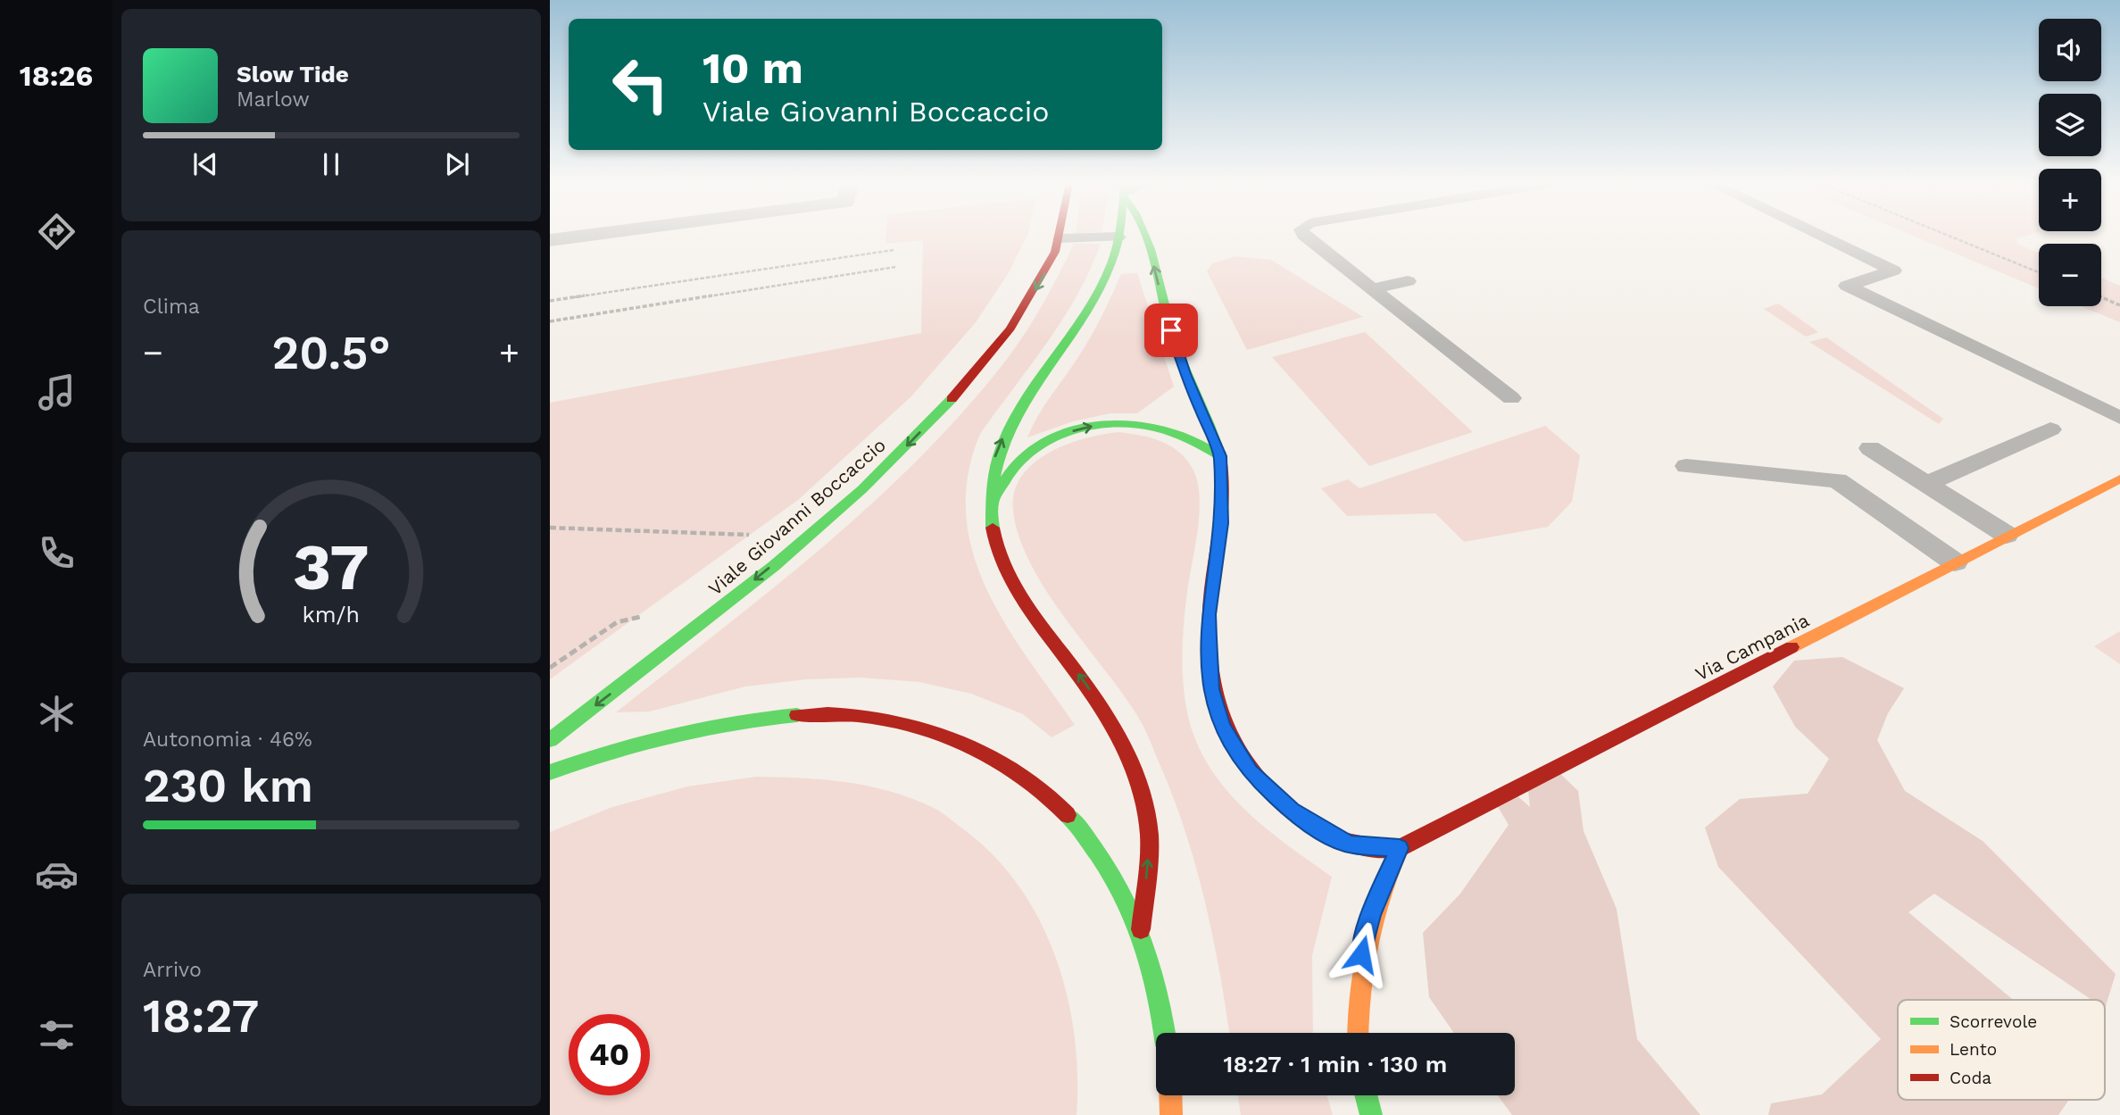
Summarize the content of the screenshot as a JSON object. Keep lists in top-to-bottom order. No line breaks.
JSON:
{"streets":{"main road":["Viale Giovanni Boccaccio","Via Campania"]},"legend":["Scorrevole","Lento","Coda"],"page":{"tabs":"18:26","map_buttons":["+","−"],"turn":["10 m","Viale Giovanni Boccaccio"],"song":["Slow Tide","Marlow"],"tile":["Clima",["Autonomia · 46%","230 km"],["Arrivo","18:27"]],"heat":["−","20.5°","+"],"limit":"40","trip":"18:27 · 1 min · 130 m","gauge":["37","km/h"]}}
